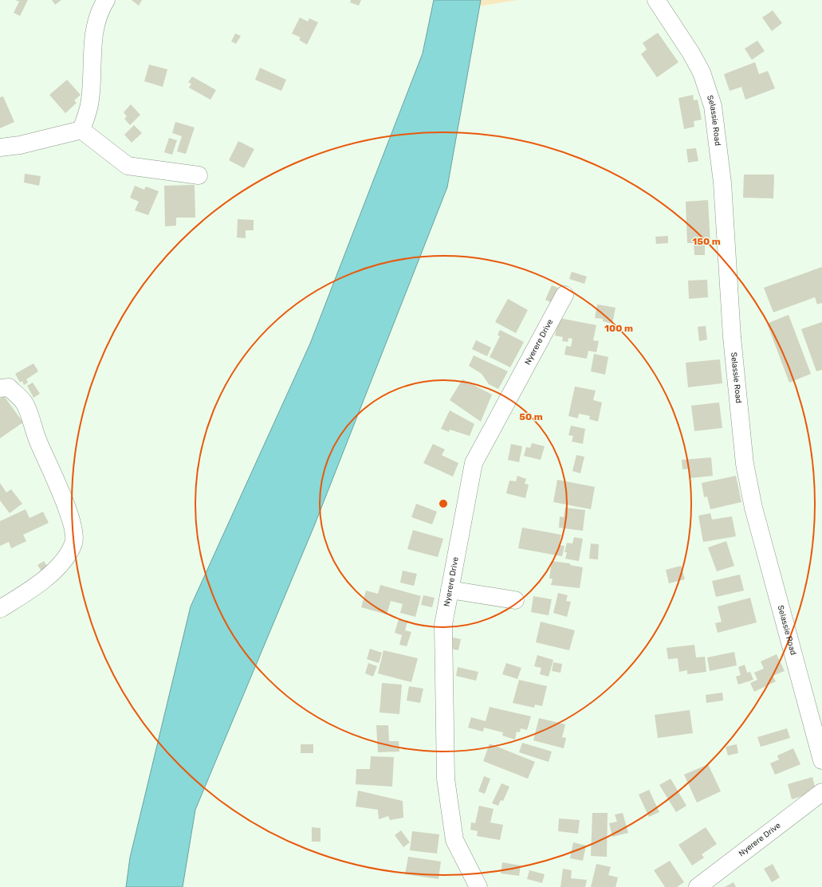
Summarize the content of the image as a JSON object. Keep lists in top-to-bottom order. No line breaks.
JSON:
{"streets":{"street":["Selassie Road","Nyerere Drive"]},"rings":["150 m","100 m","50 m"]}
